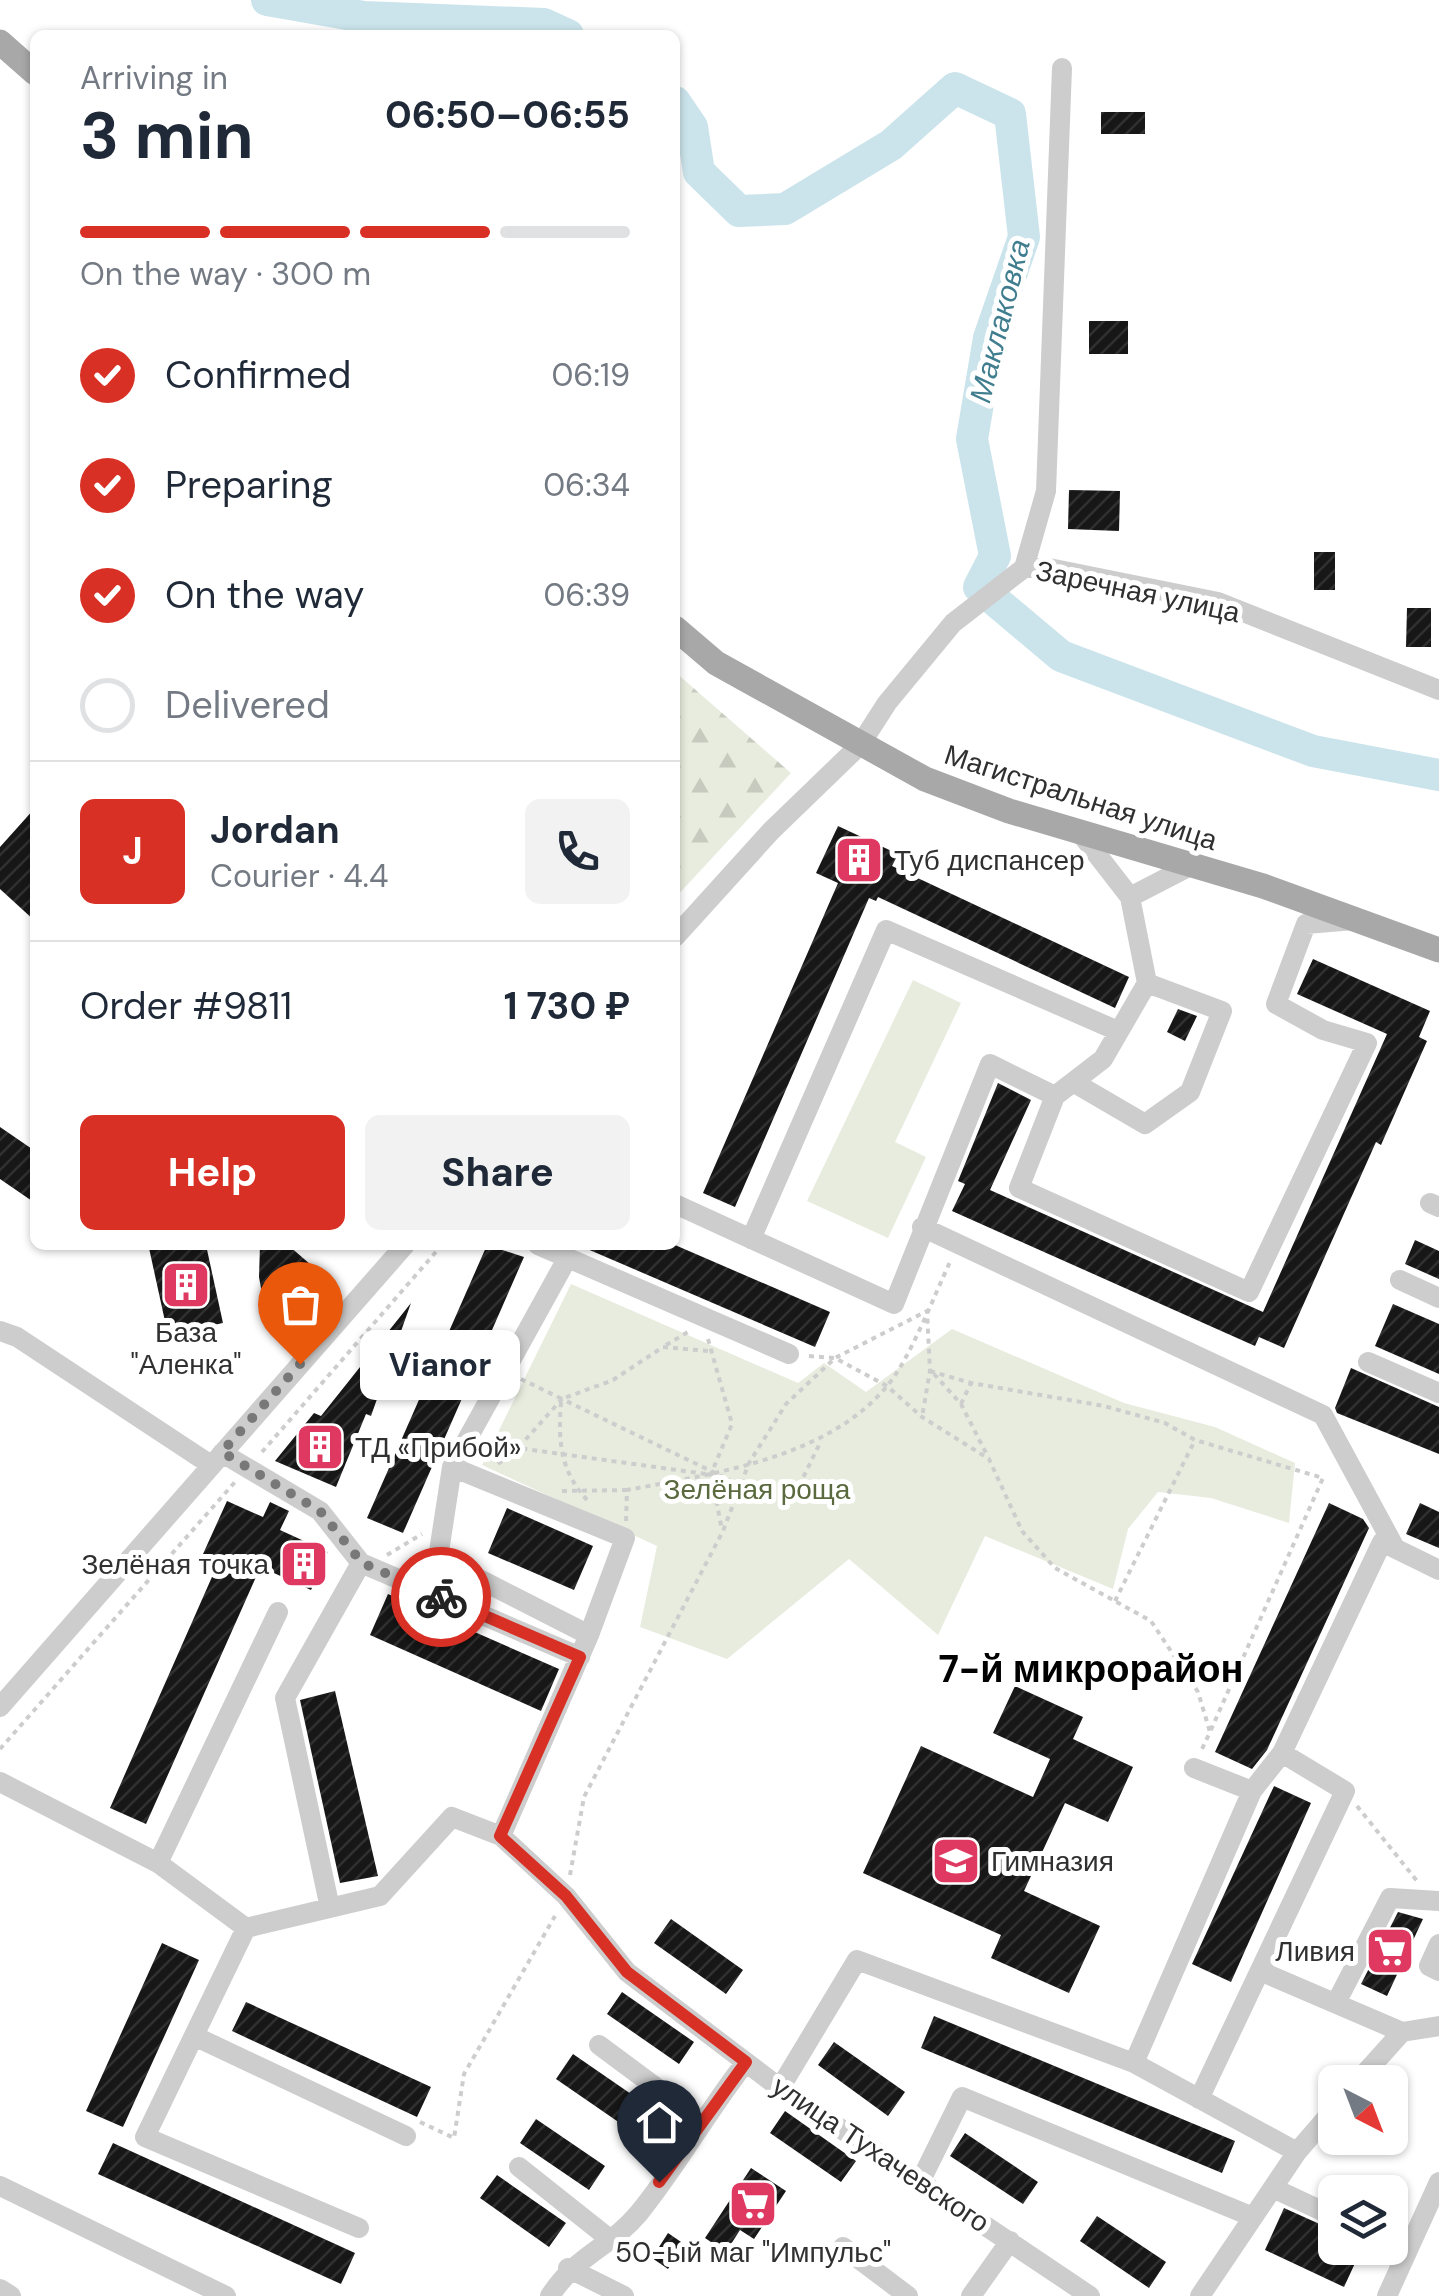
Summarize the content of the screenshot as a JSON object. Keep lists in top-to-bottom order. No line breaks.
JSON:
{"streets":{"main road":["Магистральная улица"],"street":["Заречная улица","улица Тухачевского"]},"districts":["7-й микрорайон"],"water":["Маклаковка"],"parks":["Зелёная роща"],"places":{"building":["Туб диспансер","База \"Аленка\"","ТД «Прибой»","Зелёная точка"],"other":["Vianor"],"school or university":["Гимназия"],"supermarket":["Ливия","50-ый маг \"Импульс\""]},"north":"bottom right","page":{"heading":["3 min","Arriving in","06:50–06:55"],"panel":["Jordan","Courier · 4.4","Order #9811","1 730 ₽"],"bar":"On the way · 300 m","list":[["Confirmed","06:19"],["Preparing","06:34"],["On the way","06:39"],"Delivered"],"round":"J","buttons":["Help","Share"],"bubble":"Vianor"}}
